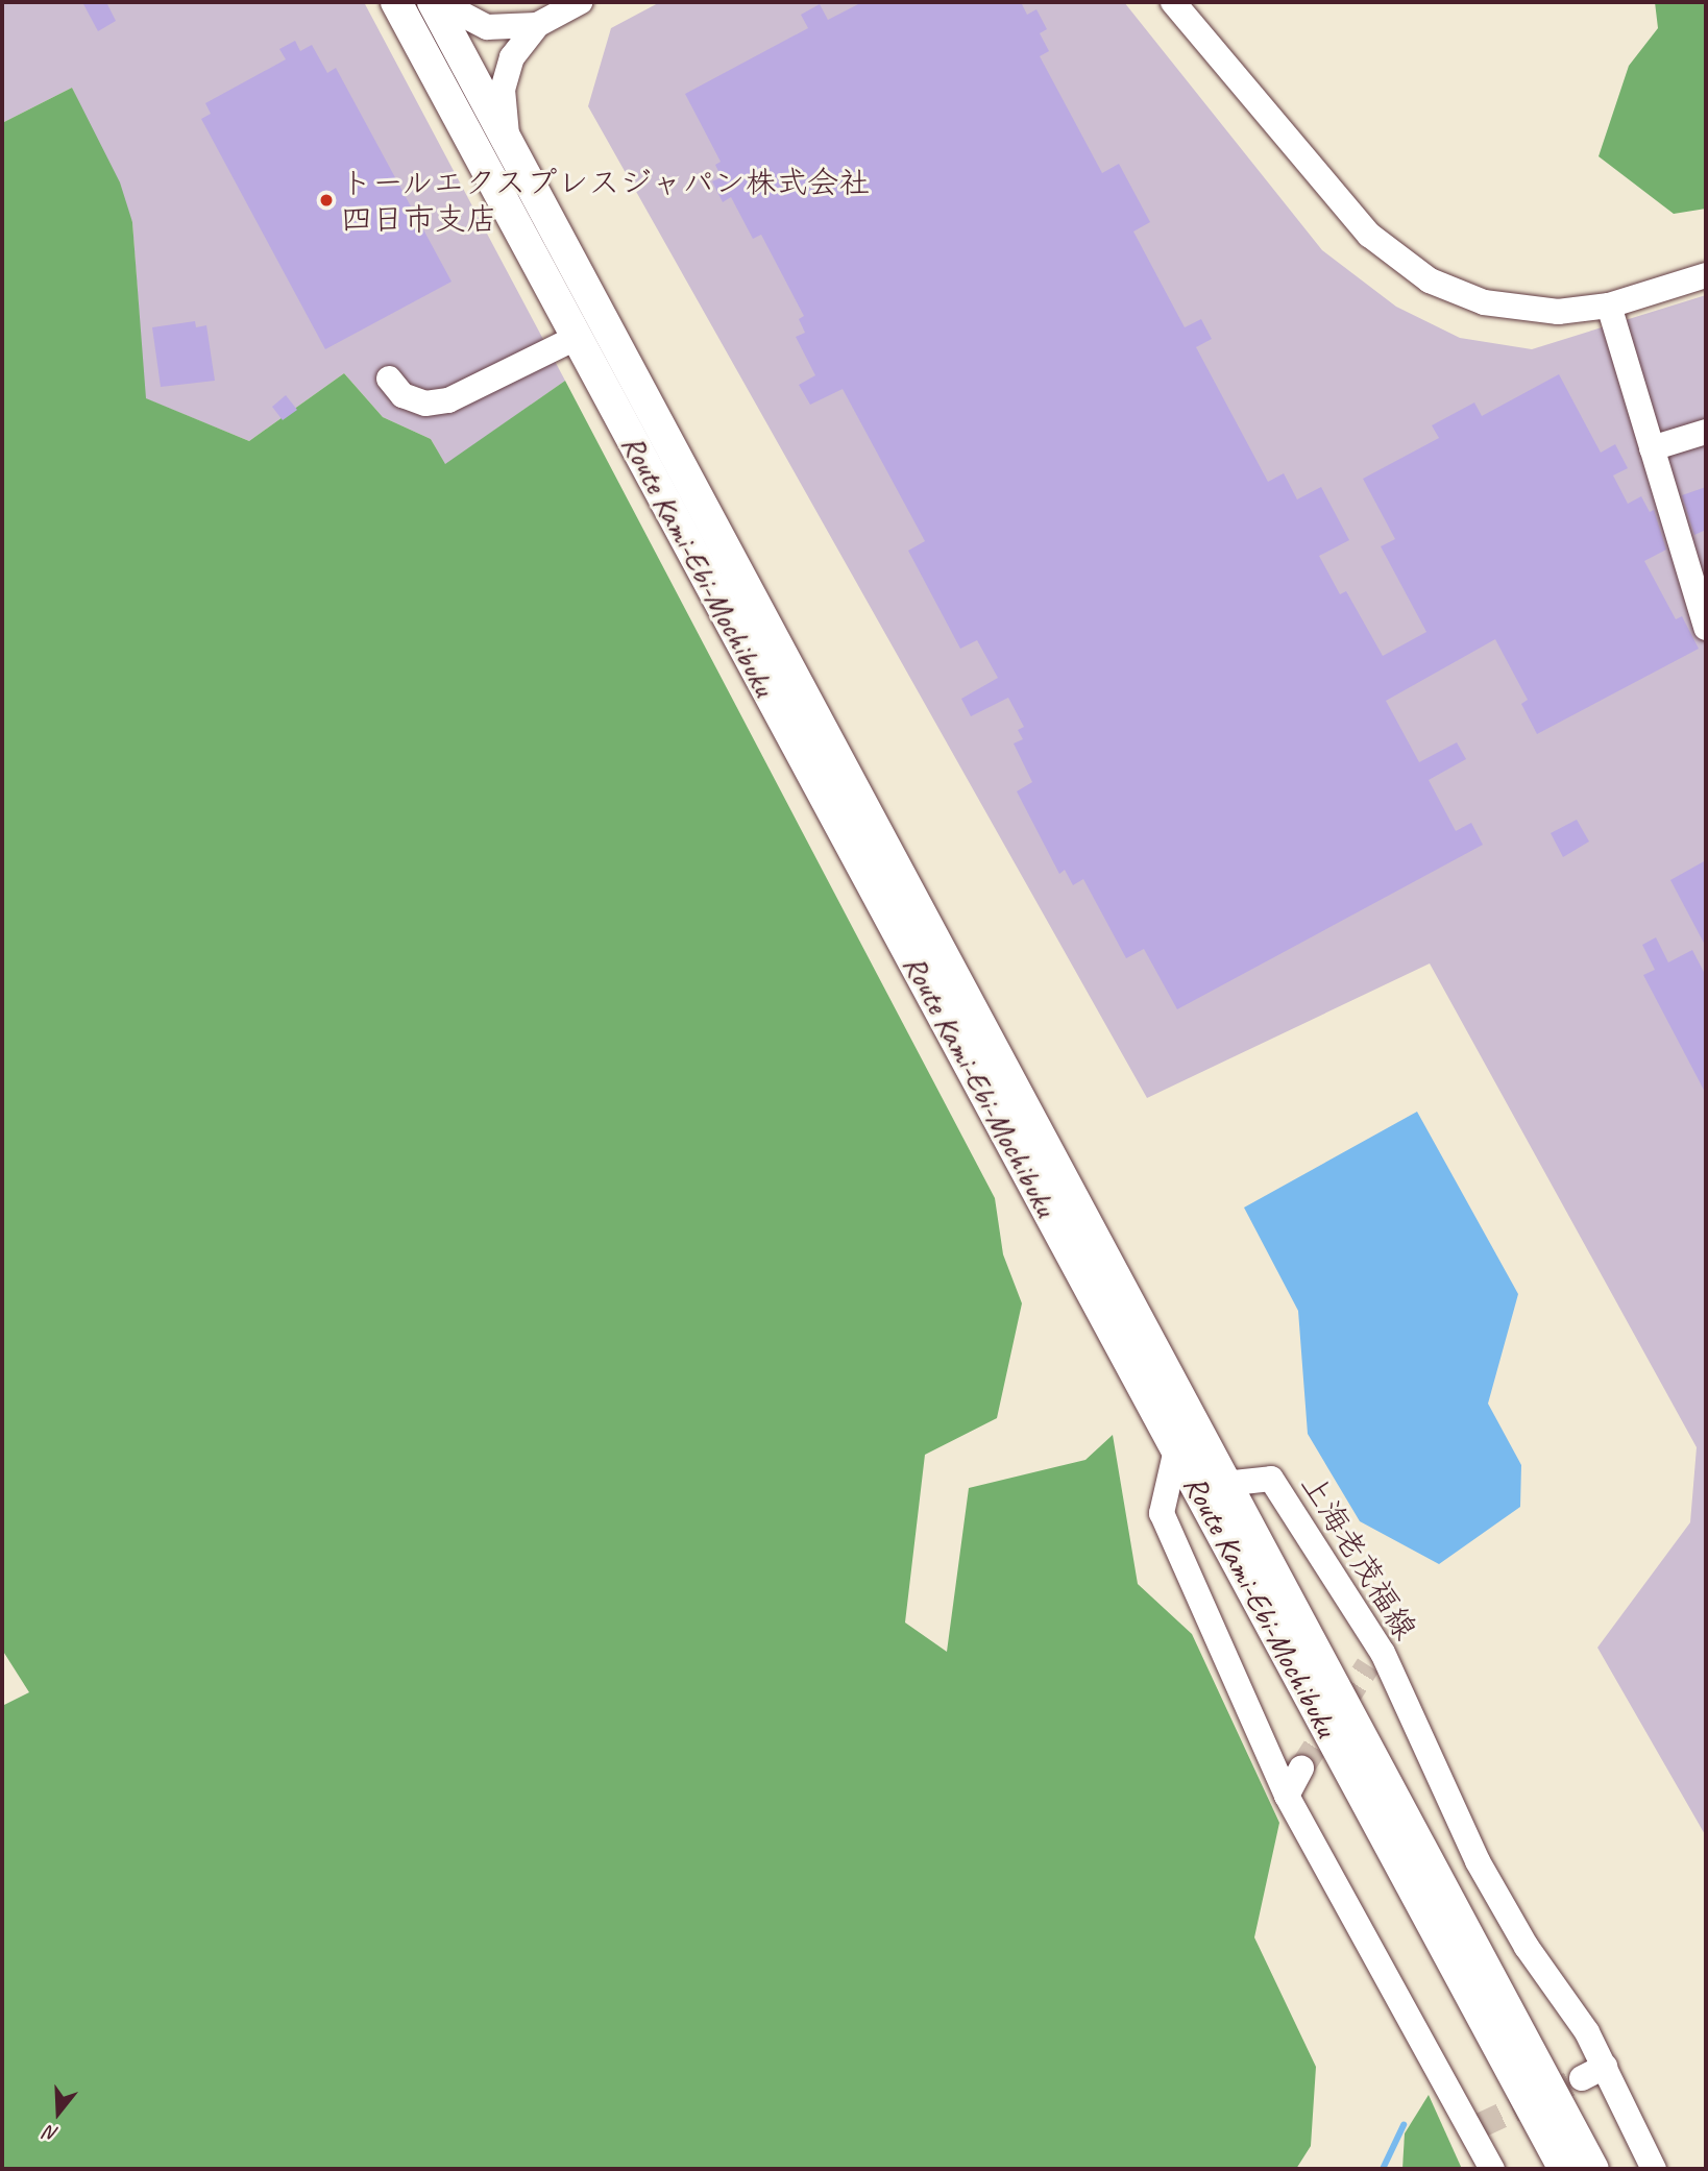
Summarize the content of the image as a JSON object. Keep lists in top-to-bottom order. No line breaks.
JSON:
{"streets":{"main road":["Route Kami-Ebi-Mochibuku"],"street":["上海老茂福線"]},"crossings":[["Route Kami-Ebi-Mochibuku","上海老茂福線"]],"places":["トールエクスプレスジャパン株式会社 四日市支店"],"north":"bottom"}
